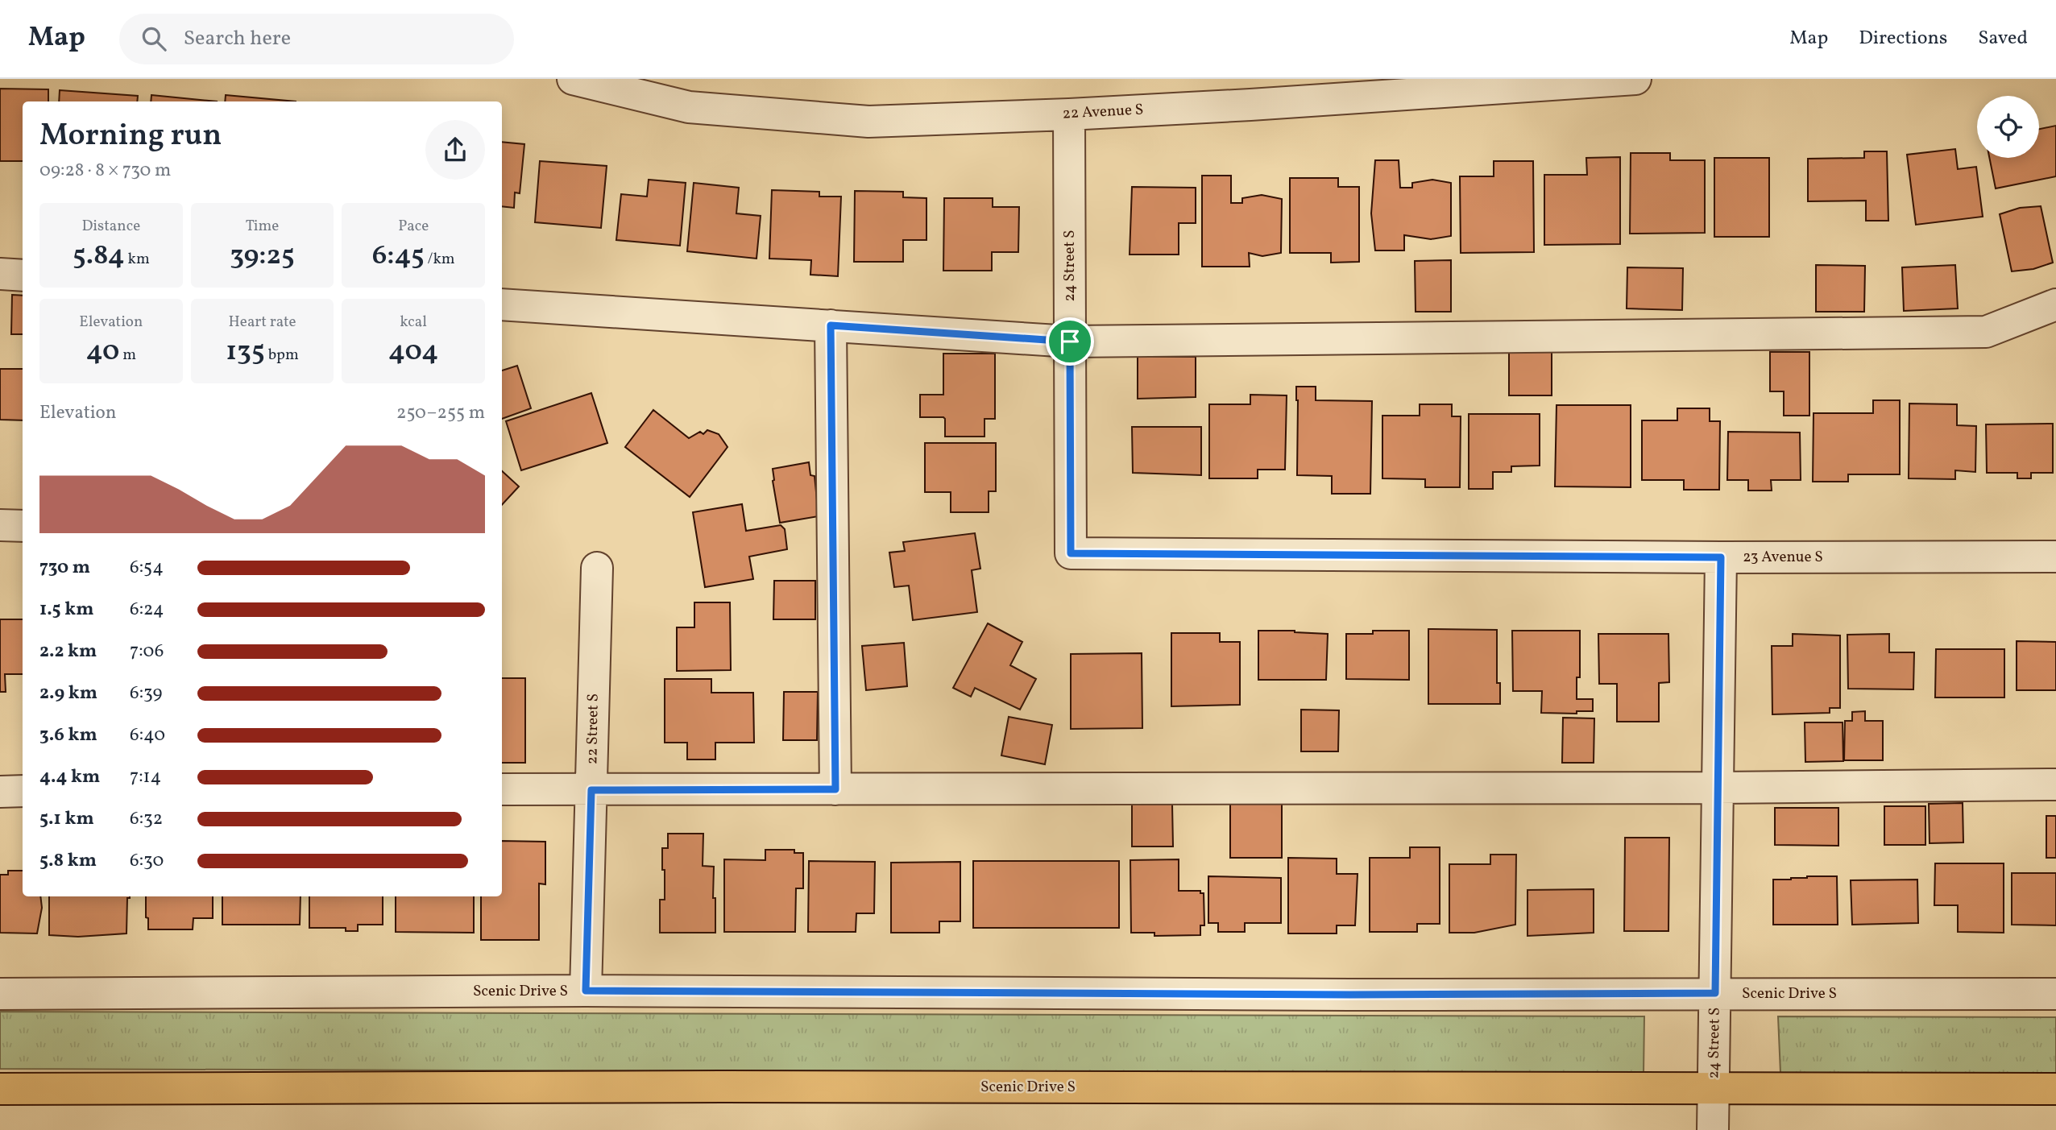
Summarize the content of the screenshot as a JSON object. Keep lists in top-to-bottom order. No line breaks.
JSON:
{"streets":{"main road":["Scenic Drive S"],"street":["22 Avenue S","24 Street S","23 Avenue S","22 Street S"]},"crossings":[["22 Avenue S","24 Street S"],["24 Street S","23 Avenue S"],["24 Street S","Scenic Drive S"],["22 Street S","Scenic Drive S"]],"page":{"header":"Map","search":"Search here","nav":["Map","Directions","Saved"],"heading":["Morning run","09:28 · 8 × 730 m"],"stats":[["Distance","5.84 km"],["Time","39:25"],["Pace","6:45 /km"],["Elevation","40 m"],["Heart rate","135 bpm"],["kcal","404"]],"chart":["Elevation","250–255 m"],"list":[{"name":"730 m","note":"6:54"},{"name":"1.5 km","note":"6:24"},{"name":"2.2 km","note":"7:06"},{"name":"2.9 km","note":"6:39"},{"name":"3.6 km","note":"6:40"},{"name":"4.4 km","note":"7:14"},{"name":"5.1 km","note":"6:32"},{"name":"5.8 km","note":"6:30"}]}}
